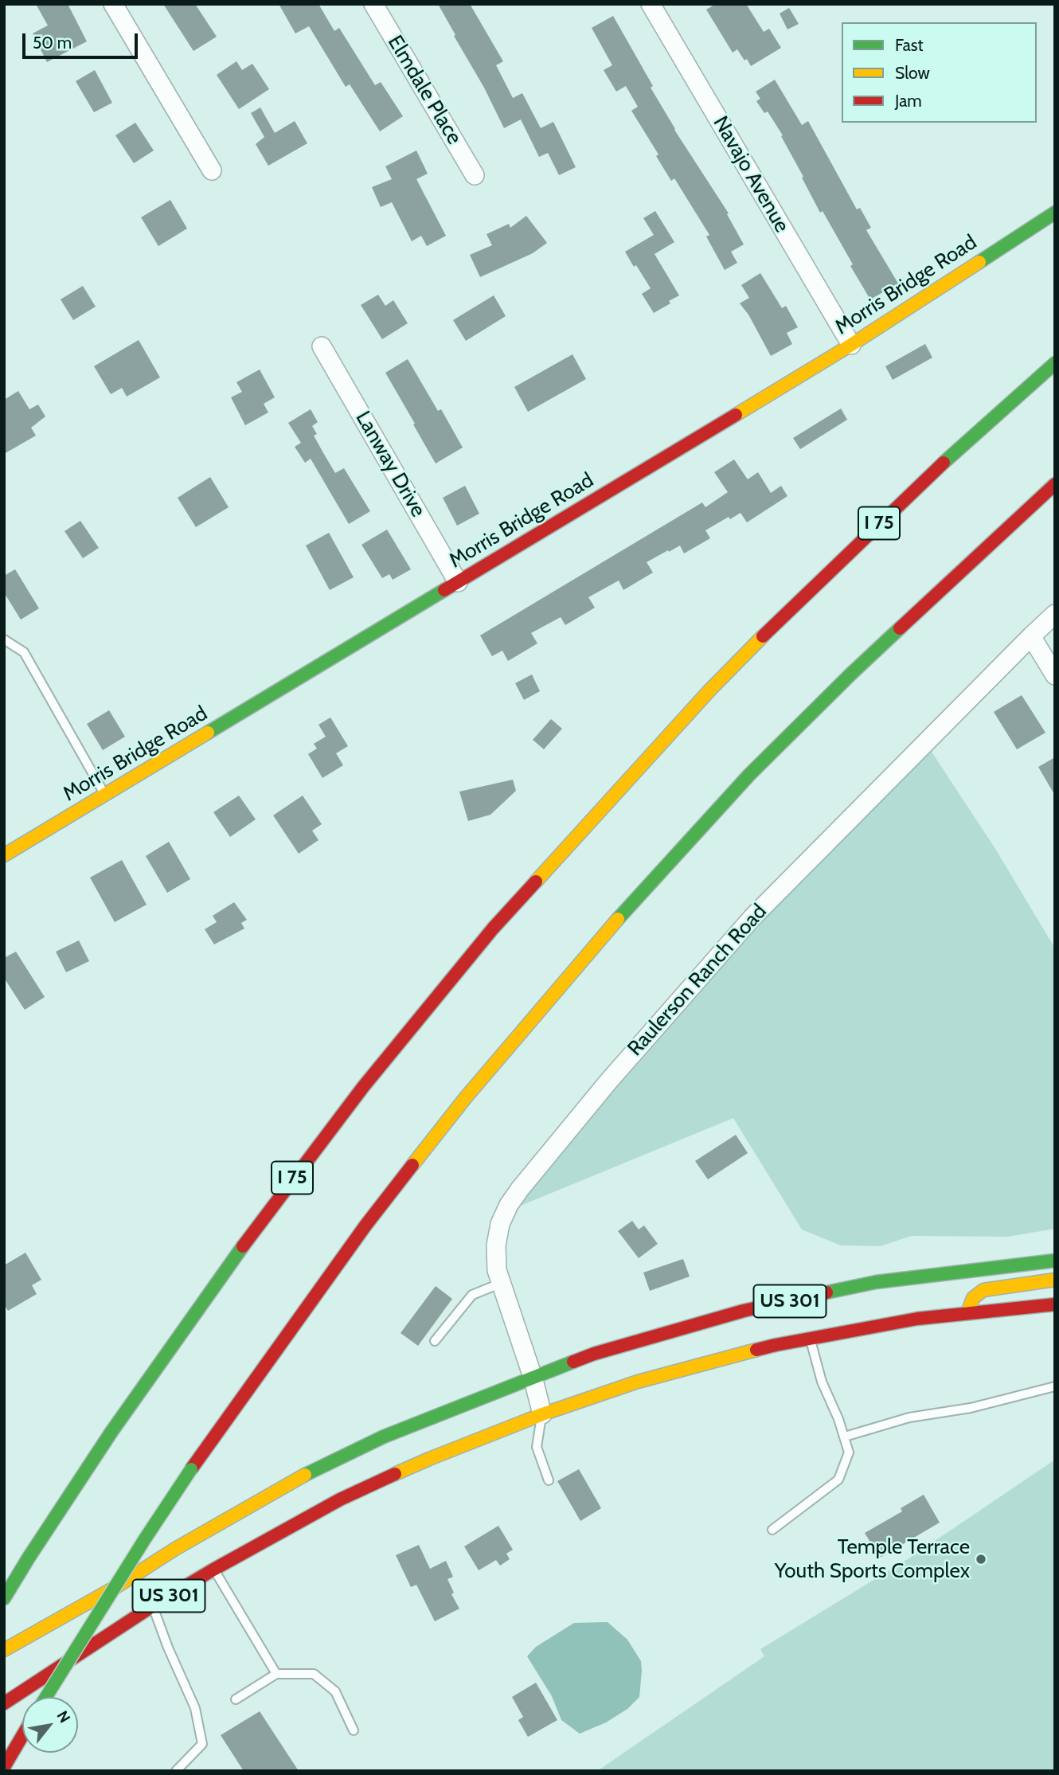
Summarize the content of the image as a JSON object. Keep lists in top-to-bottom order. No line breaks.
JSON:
{"streets":{"main road":["Morris Bridge Road","I 75","US 301"],"street":["Elmdale Place","Navajo Avenue","Lanway Drive","Raulerson Ranch Road"]},"crossings":[["Navajo Avenue","Morris Bridge Road"],["Morris Bridge Road","Lanway Drive"],["Raulerson Ranch Road","US 301"]],"places":["Temple Terrace Youth Sports Complex"],"legend":["Fast","Slow","Jam"],"scale_bar":"50 m","north":"top right"}
